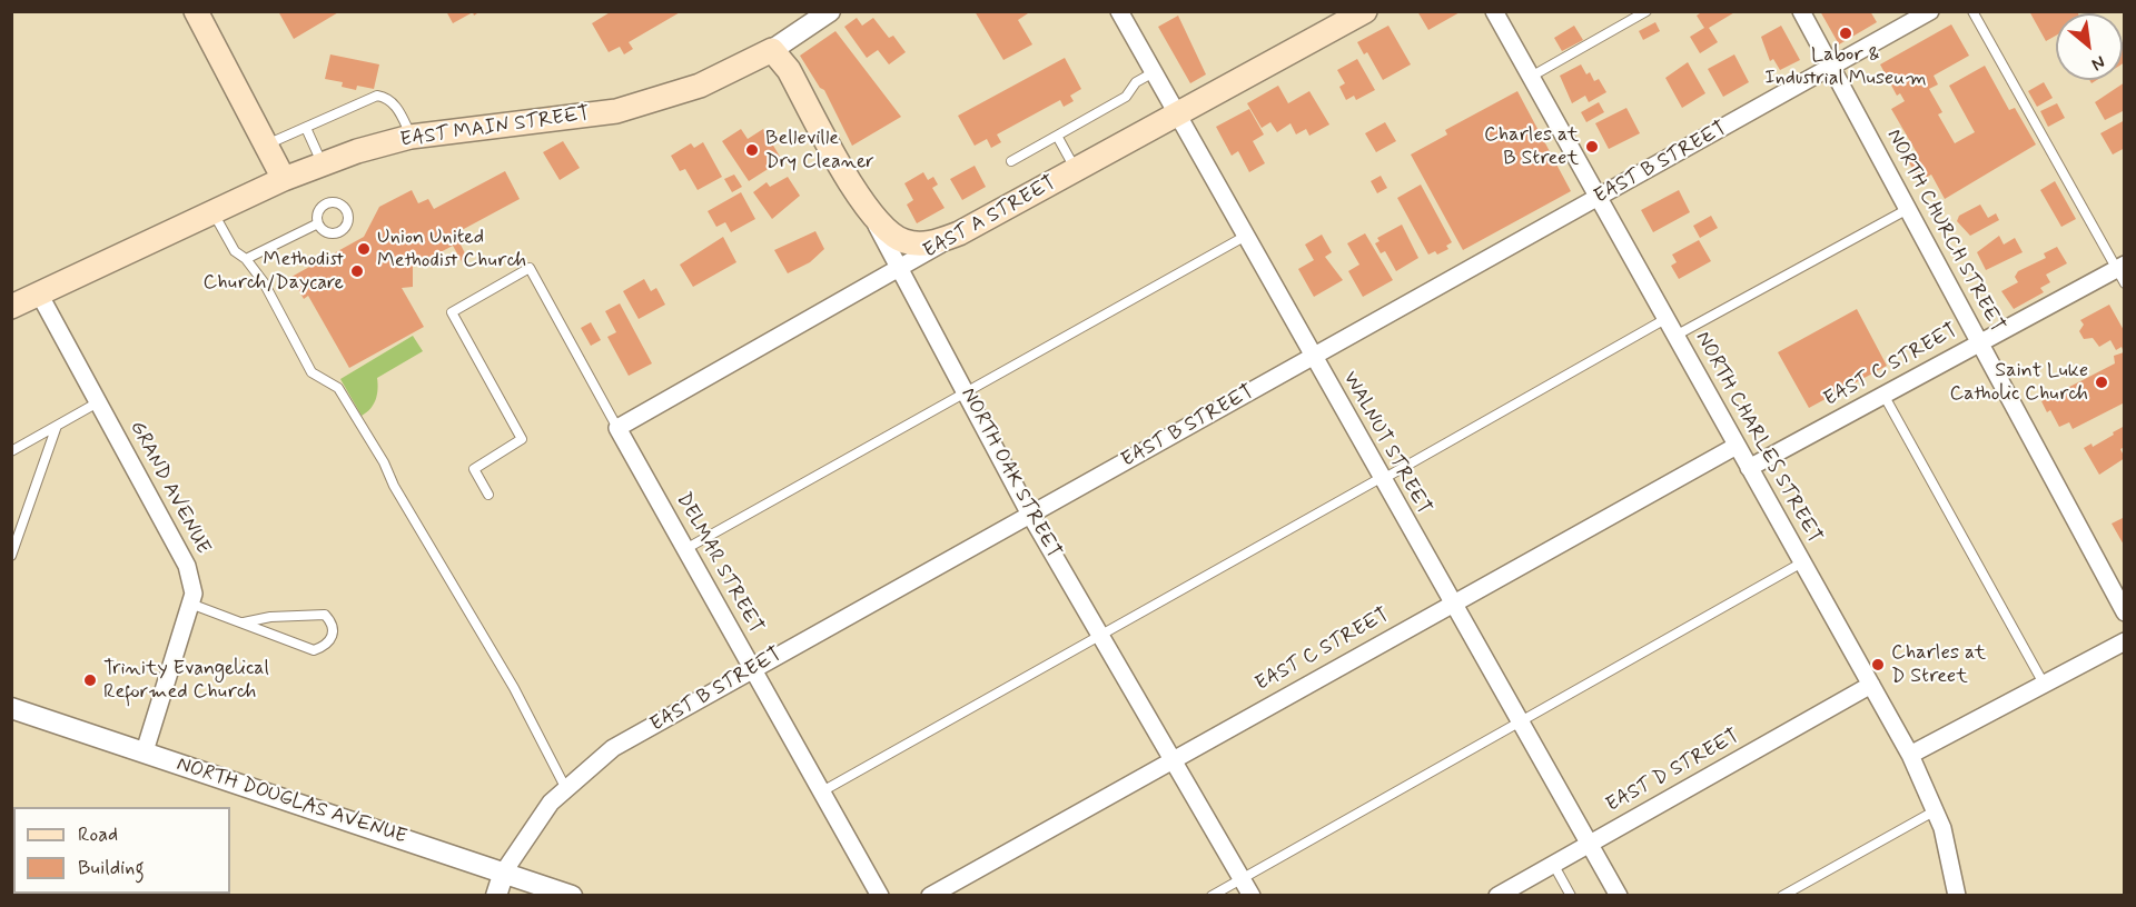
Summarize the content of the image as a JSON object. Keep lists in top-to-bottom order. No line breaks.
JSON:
{"streets":{"main road":["EAST MAIN STREET","EAST A STREET","NORTH OAK STREET"],"street":["EAST B STREET","NORTH CHURCH STREET","EAST C STREET","NORTH CHARLES STREET","WALNUT STREET","GRAND AVENUE","DELMAR STREET","EAST D STREET","NORTH DOUGLAS AVENUE"]},"crossings":[["EAST MAIN STREET","NORTH OAK STREET"],["EAST MAIN STREET","GRAND AVENUE"],["EAST B STREET","NORTH CHURCH STREET"],["EAST B STREET","NORTH CHARLES STREET"],["EAST B STREET","WALNUT STREET"],["EAST B STREET","NORTH OAK STREET"],["EAST B STREET","DELMAR STREET"],["EAST B STREET","NORTH DOUGLAS AVENUE"],["EAST A STREET","WALNUT STREET"],["EAST A STREET","NORTH OAK STREET"],["EAST A STREET","DELMAR STREET"],["NORTH CHURCH STREET","EAST C STREET"],["EAST C STREET","NORTH CHARLES STREET"],["EAST C STREET","WALNUT STREET"],["EAST C STREET","NORTH OAK STREET"],["NORTH CHARLES STREET","EAST D STREET"],["WALNUT STREET","EAST D STREET"],["GRAND AVENUE","NORTH DOUGLAS AVENUE"]],"places":["Labor & Industrial Museum","Charles at B Street","Belleville Dry Cleaner","Union United Methodist Church","Methodist Church/Daycare","Saint Luke Catholic Church","Charles at D Street","Trinity Evangelical Reformed Church"],"legend":["Road","Building"],"north":"bottom right"}
